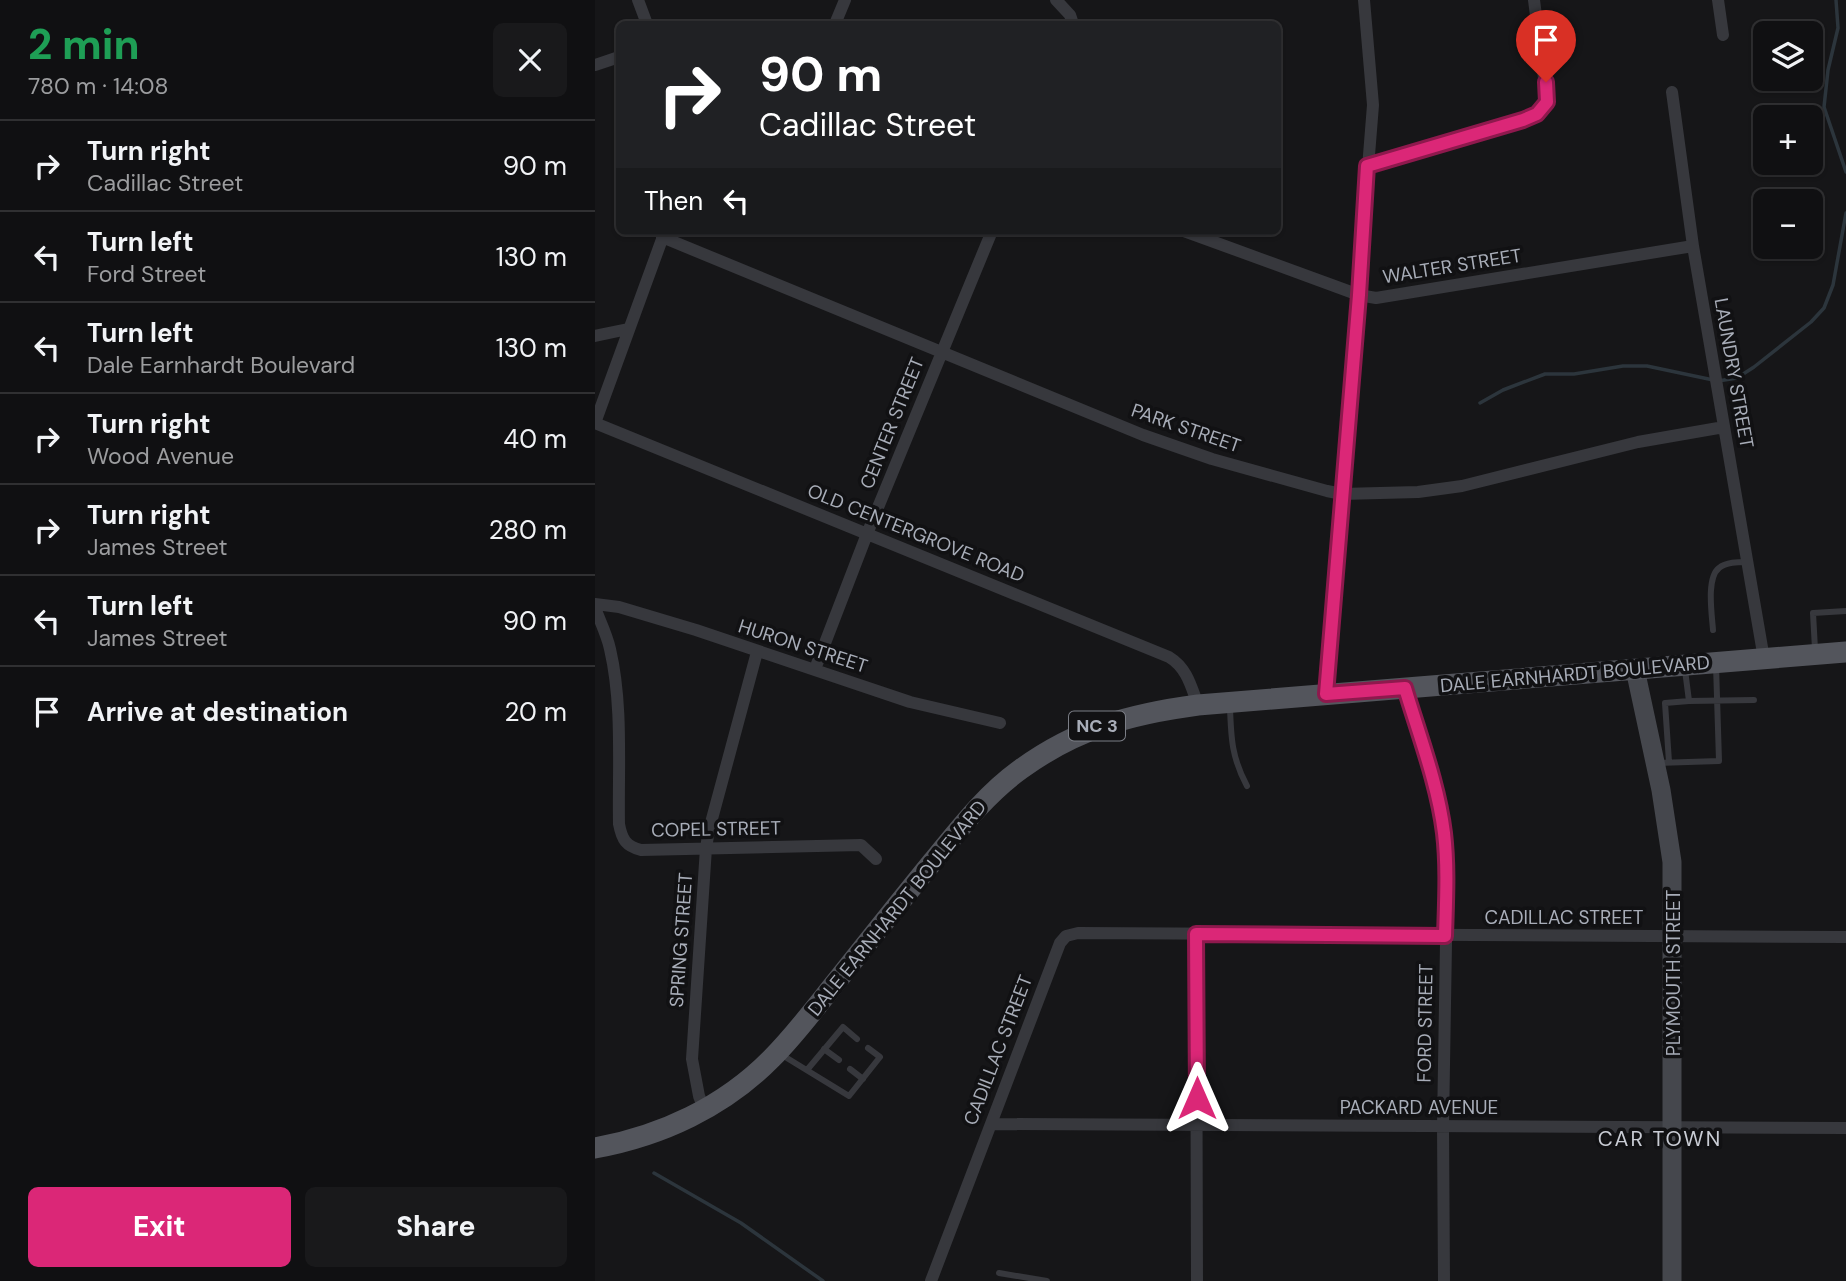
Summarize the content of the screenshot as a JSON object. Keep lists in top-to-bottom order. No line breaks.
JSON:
{"streets":{"main road":["DALE EARNHARDT BOULEVARD","NC 3"],"street":["WALTER STREET","LAUNDRY STREET","CENTER STREET","PARK STREET","OLD CENTERGROVE ROAD","HURON STREET","COPEL STREET","CADILLAC STREET","SPRING STREET","PLYMOUTH STREET","FORD STREET","PACKARD AVENUE"]},"crossings":[["WALTER STREET","LAUNDRY STREET"],["LAUNDRY STREET","PARK STREET"],["LAUNDRY STREET","DALE EARNHARDT BOULEVARD"],["CENTER STREET","PARK STREET"],["CENTER STREET","OLD CENTERGROVE ROAD"],["CENTER STREET","HURON STREET"],["OLD CENTERGROVE ROAD","DALE EARNHARDT BOULEVARD"],["HURON STREET","COPEL STREET"],["HURON STREET","SPRING STREET"],["DALE EARNHARDT BOULEVARD","SPRING STREET"],["DALE EARNHARDT BOULEVARD","PLYMOUTH STREET"],["DALE EARNHARDT BOULEVARD","FORD STREET"],["COPEL STREET","SPRING STREET"],["CADILLAC STREET","PLYMOUTH STREET"],["CADILLAC STREET","FORD STREET"],["CADILLAC STREET","PACKARD AVENUE"],["PLYMOUTH STREET","PACKARD AVENUE"],["FORD STREET","PACKARD AVENUE"]],"districts":["CAR TOWN"],"page":{"heading":["2 min","780 m · 14:08"],"map_buttons":["+","−"],"turn":["90 m","Cadillac Street"],"list":[{"name":"Turn right","note":"Cadillac Street","value":"90 m"},{"name":"Turn left","note":"Ford Street","value":"130 m"},{"name":"Turn left","note":"Dale Earnhardt Boulevard","value":"130 m"},{"name":"Turn right","note":"Wood Avenue","value":"40 m"},{"name":"Turn right","note":"James Street","value":"280 m"},{"name":"Turn left","note":"James Street","value":"90 m"},{"name":"Arrive at destination","value":"20 m"}],"then":"Then","buttons":["Exit","Share"]}}
